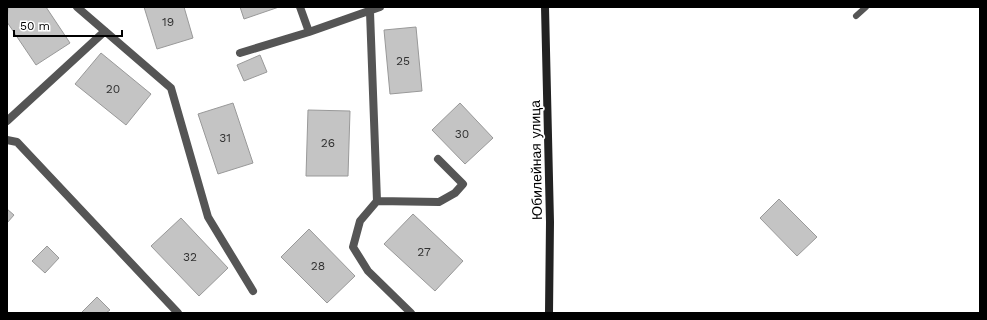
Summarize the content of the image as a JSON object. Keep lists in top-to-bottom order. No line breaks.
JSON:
{"streets":{"main road":["Юбилейная улица"]},"house_numbers":["19","25","20","30","31","26","27","32","28"],"scale_bar":"50 m"}
